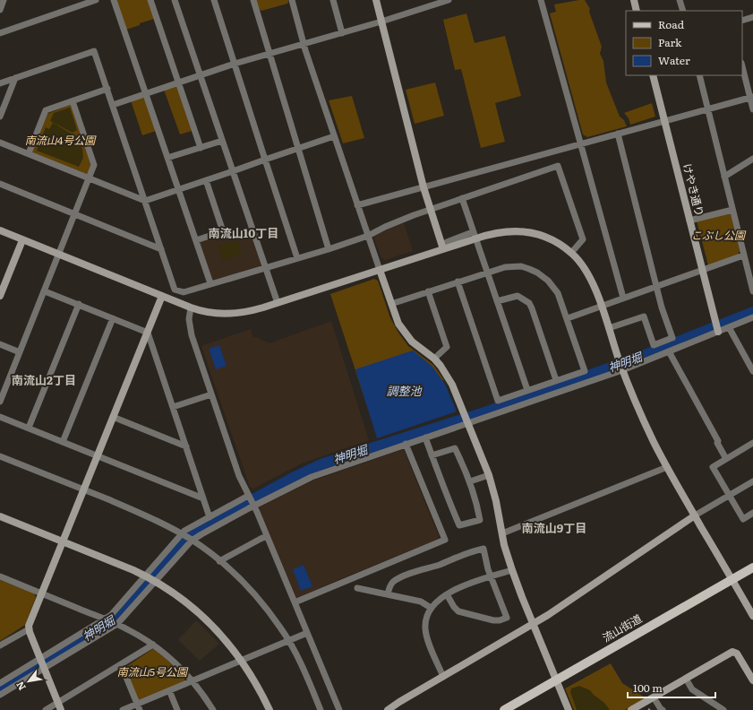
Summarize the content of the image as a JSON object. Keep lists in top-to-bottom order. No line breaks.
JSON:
{"streets":{"main road":["流山街道"],"street":["けやき通り"]},"districts":["南流山10丁目","南流山2丁目","南流山9丁目"],"water":["神明堀","調整池"],"parks":["南流山4号公園","こぶし公園","南流山5号公園"],"legend":["Road","Park","Water"],"scale_bar":"100 m","north":"bottom left"}
